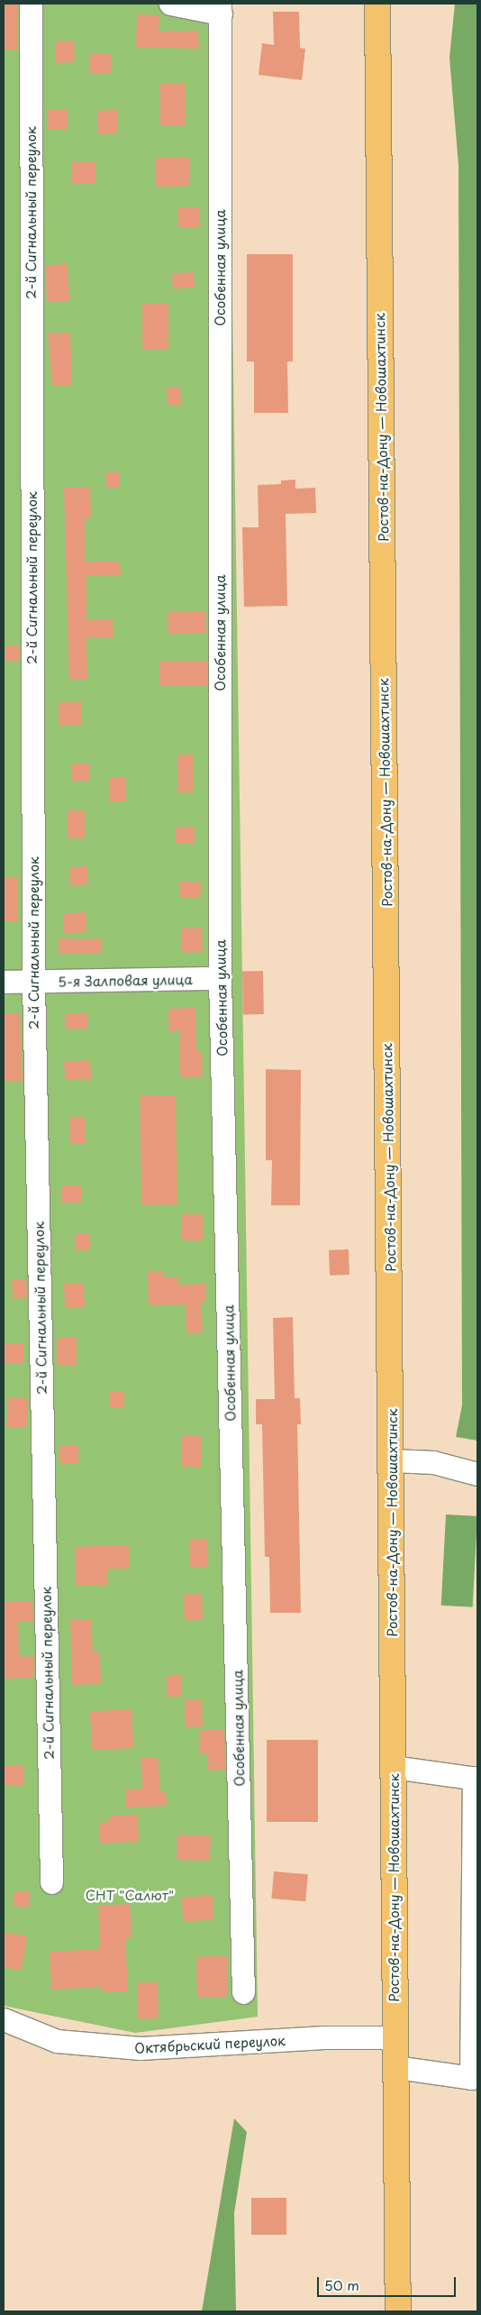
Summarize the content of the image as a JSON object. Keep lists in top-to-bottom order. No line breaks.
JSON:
{"streets":{"main road":["Ростов-на-Дону — Новошахтинск"],"street":["2-й Сигнальный переулок","Особенная улица","5-я Залповая улица","Октябрьский переулок"]},"crossings":[["2-й Сигнальный переулок","5-я Залповая улица"],["Особенная улица","5-я Залповая улица"],["Ростов-на-Дону — Новошахтинск","Октябрьский переулок"]],"parks":["СНТ \"Салют\""],"scale_bar":"50 m"}
